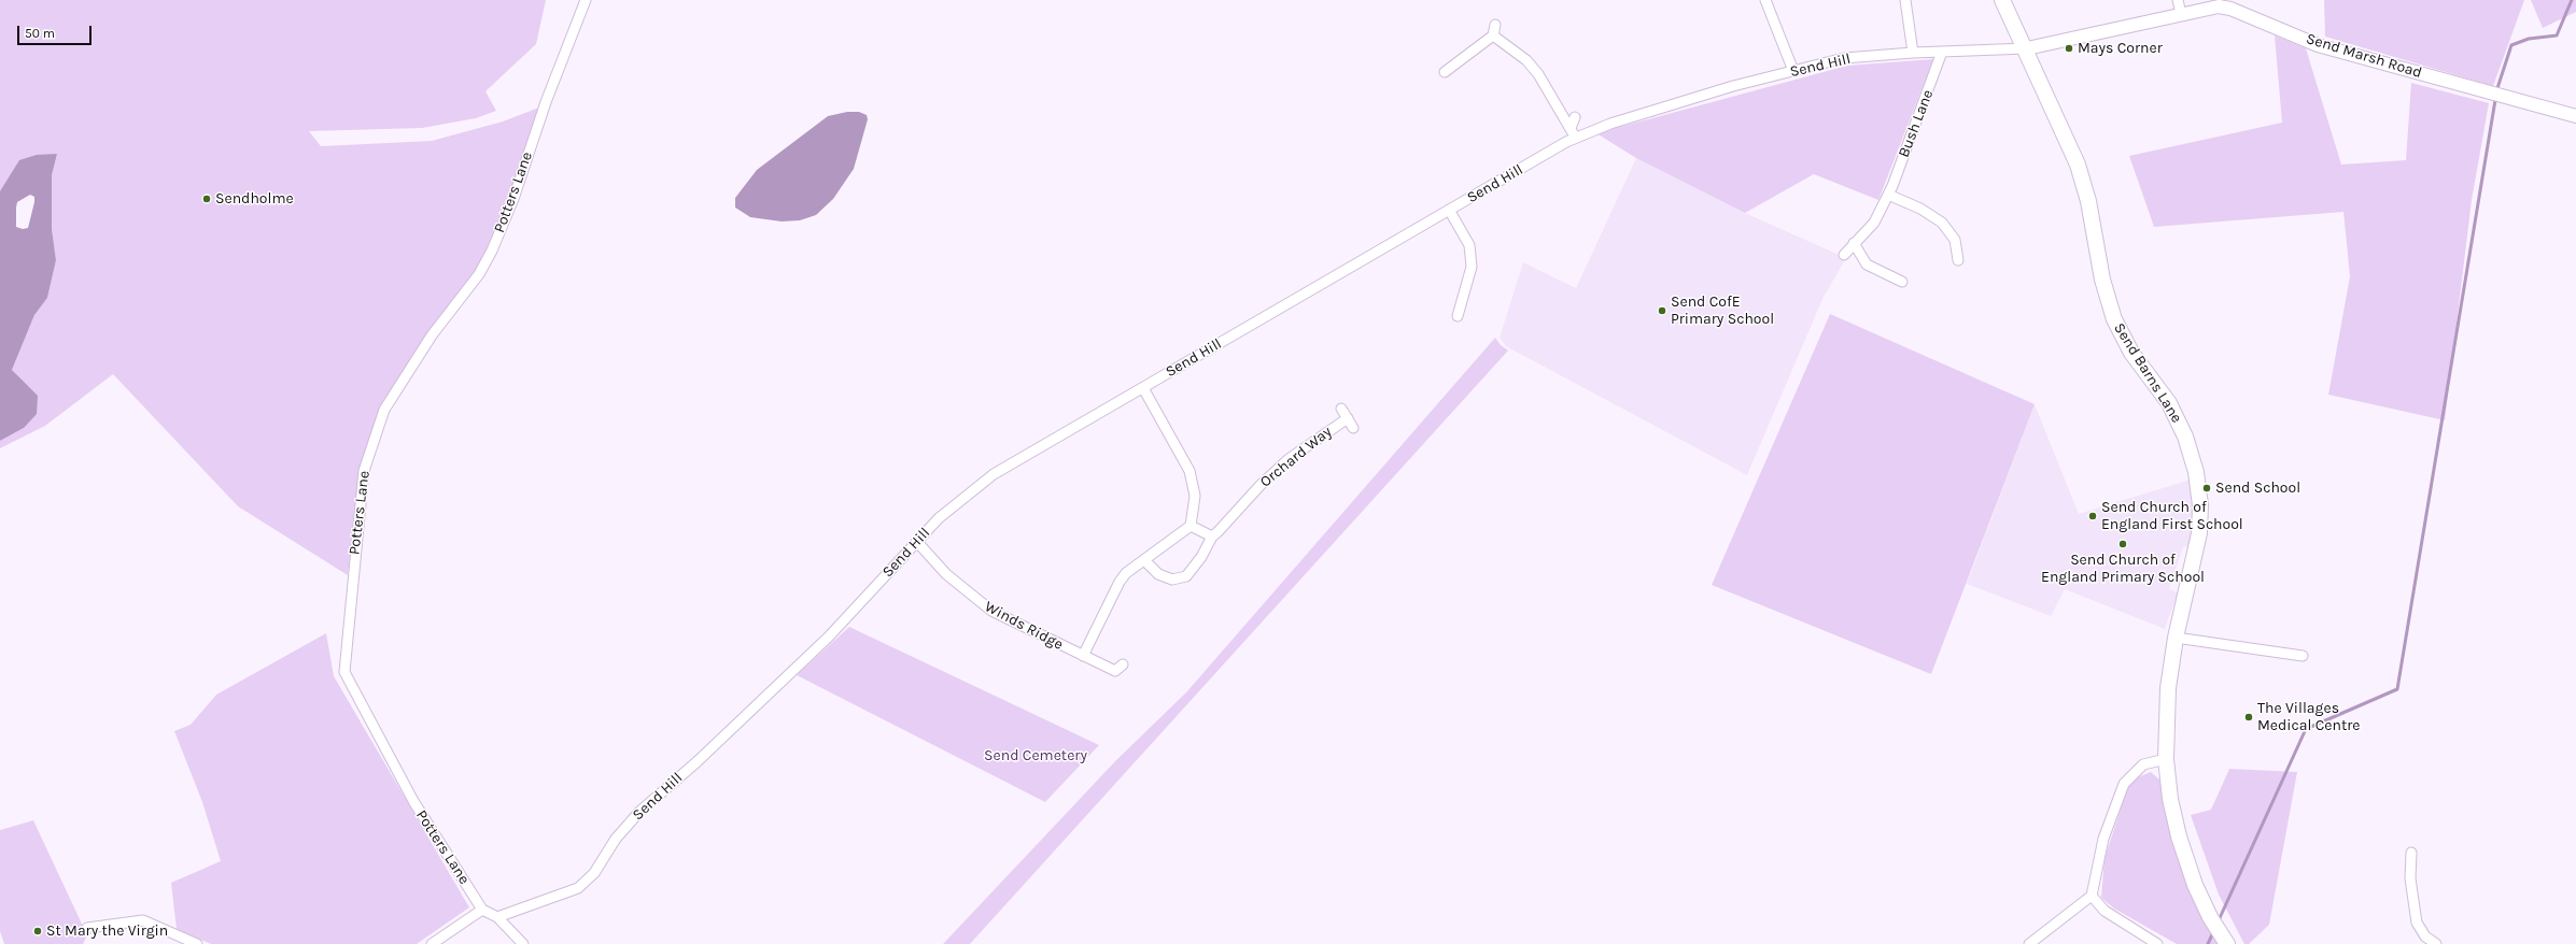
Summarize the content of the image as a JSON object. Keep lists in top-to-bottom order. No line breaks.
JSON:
{"streets":{"main road":["Send Marsh Road","Send Barns Lane"],"street":["Send Hill","Bush Lane","Potters Lane","Orchard Way","Winds Ridge"]},"crossings":[["Send Marsh Road","Send Hill"],["Send Marsh Road","Send Barns Lane"],["Send Hill","Bush Lane"],["Send Hill","Send Barns Lane"],["Send Hill","Winds Ridge"]],"parks":["Send Cemetery"],"places":["Mays Corner","Sendholme","Send CofE Primary School","Send School","Send Church of England First School","Send Church of England Primary School","The Villages Medical Centre","St Mary the Virgin"],"scale_bar":"50 m"}
